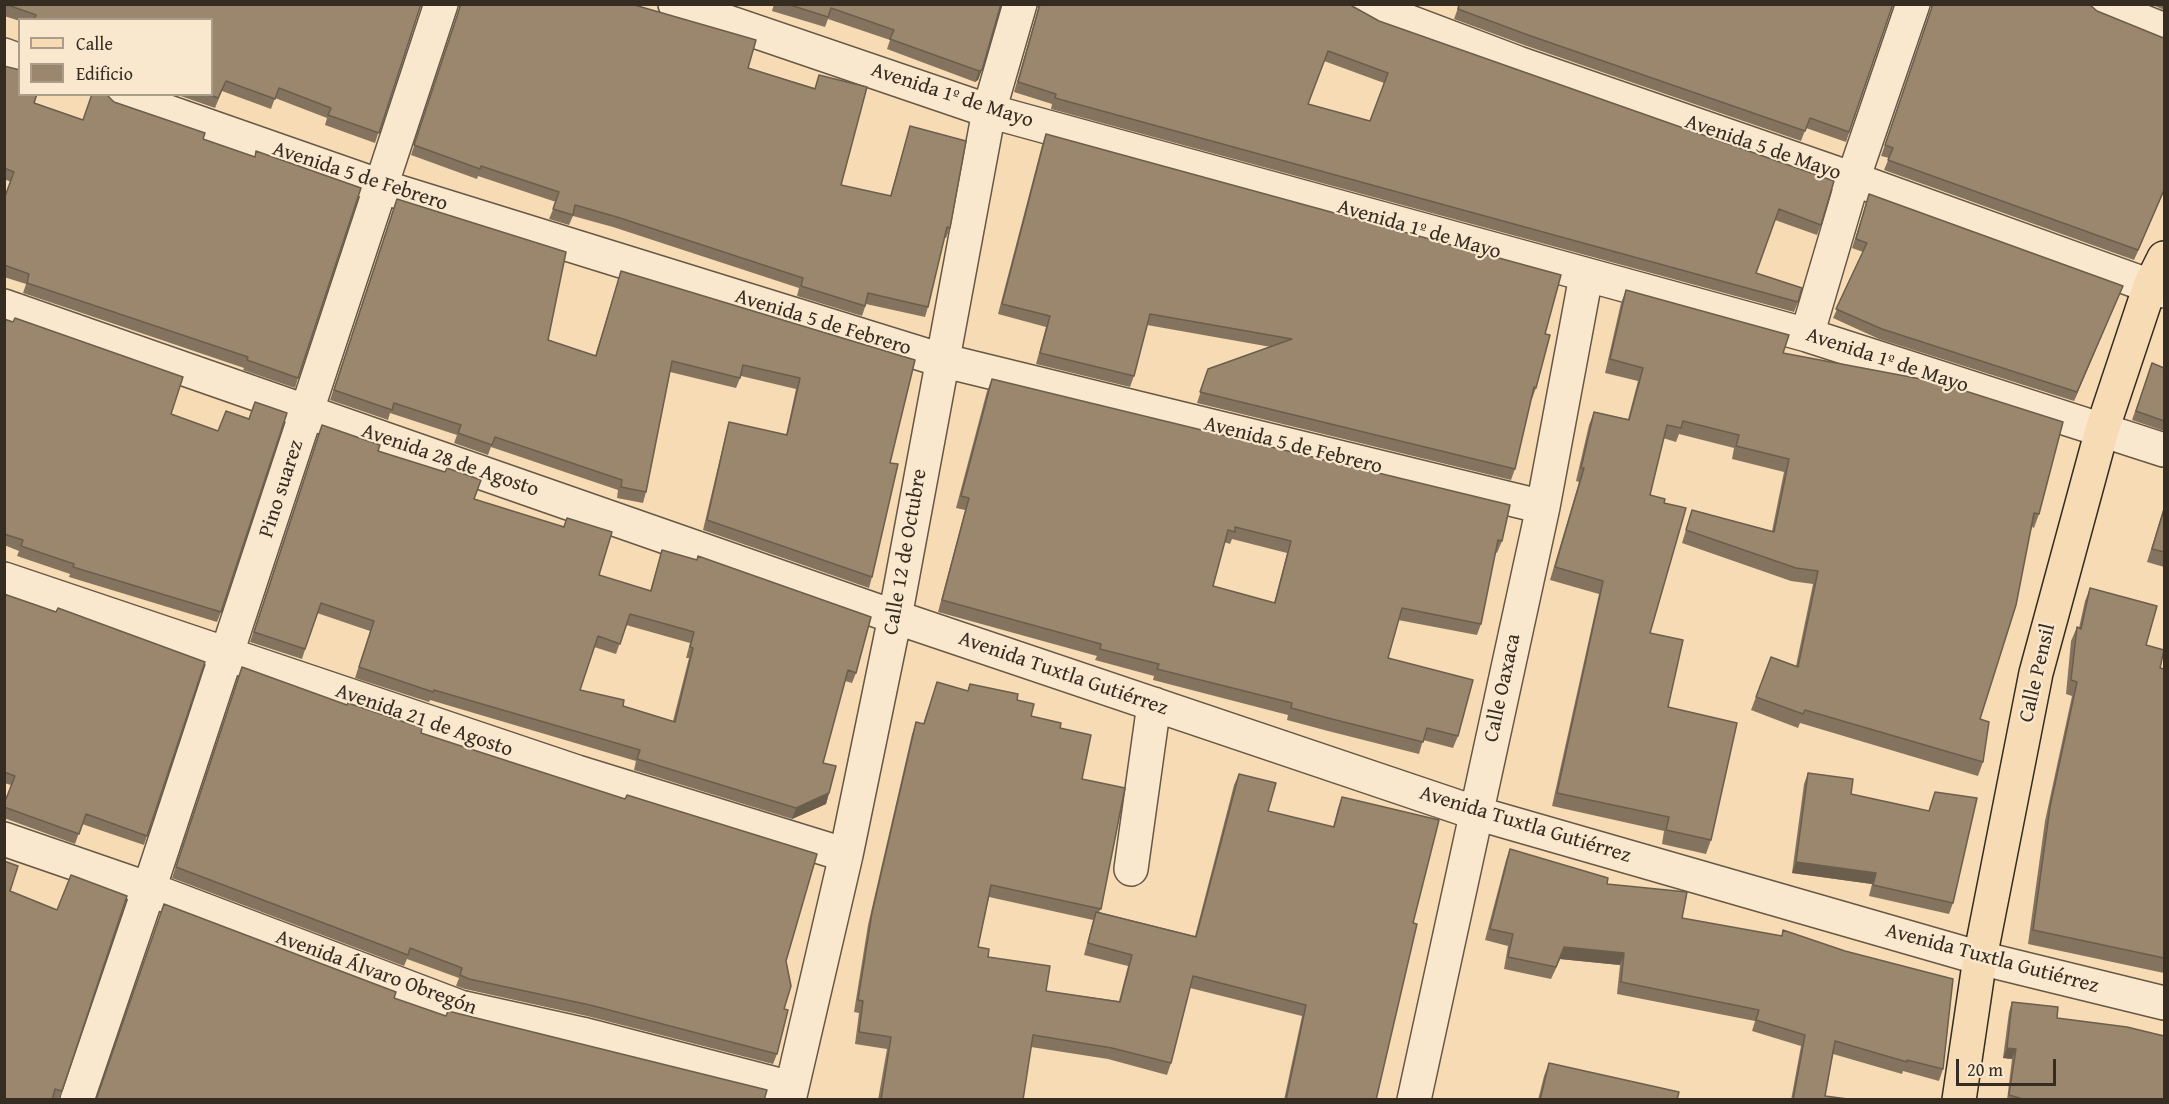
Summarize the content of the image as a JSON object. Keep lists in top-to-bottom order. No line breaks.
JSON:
{"streets":{"main road":["Calle Pensil"],"street":["Avenida 1º de Mayo","Avenida 5 de Mayo","Avenida 5 de Febrero","Avenida 28 de Agosto","Pino suarez","Calle 12 de Octubre","Avenida Tuxtla Gutiérrez","Calle Oaxaca","Avenida 21 de Agosto","Avenida Álvaro Obregón"]},"crossings":[["Avenida 1º de Mayo","Calle 12 de Octubre"],["Avenida 1º de Mayo","Calle Pensil"],["Avenida 1º de Mayo","Calle Oaxaca"],["Avenida 5 de Mayo","Calle Pensil"],["Avenida 5 de Febrero","Pino suarez"],["Avenida 5 de Febrero","Calle 12 de Octubre"],["Avenida 5 de Febrero","Calle Oaxaca"],["Avenida 28 de Agosto","Pino suarez"],["Avenida 28 de Agosto","Calle 12 de Octubre"],["Avenida 28 de Agosto","Avenida Tuxtla Gutiérrez"],["Pino suarez","Avenida 21 de Agosto"],["Pino suarez","Avenida Álvaro Obregón"],["Calle 12 de Octubre","Avenida Tuxtla Gutiérrez"],["Calle 12 de Octubre","Avenida 21 de Agosto"],["Calle 12 de Octubre","Avenida Álvaro Obregón"],["Calle Pensil","Avenida Tuxtla Gutiérrez"],["Avenida Tuxtla Gutiérrez","Calle Oaxaca"]],"legend":["Calle","Edificio"],"scale_bar":"20 m"}
